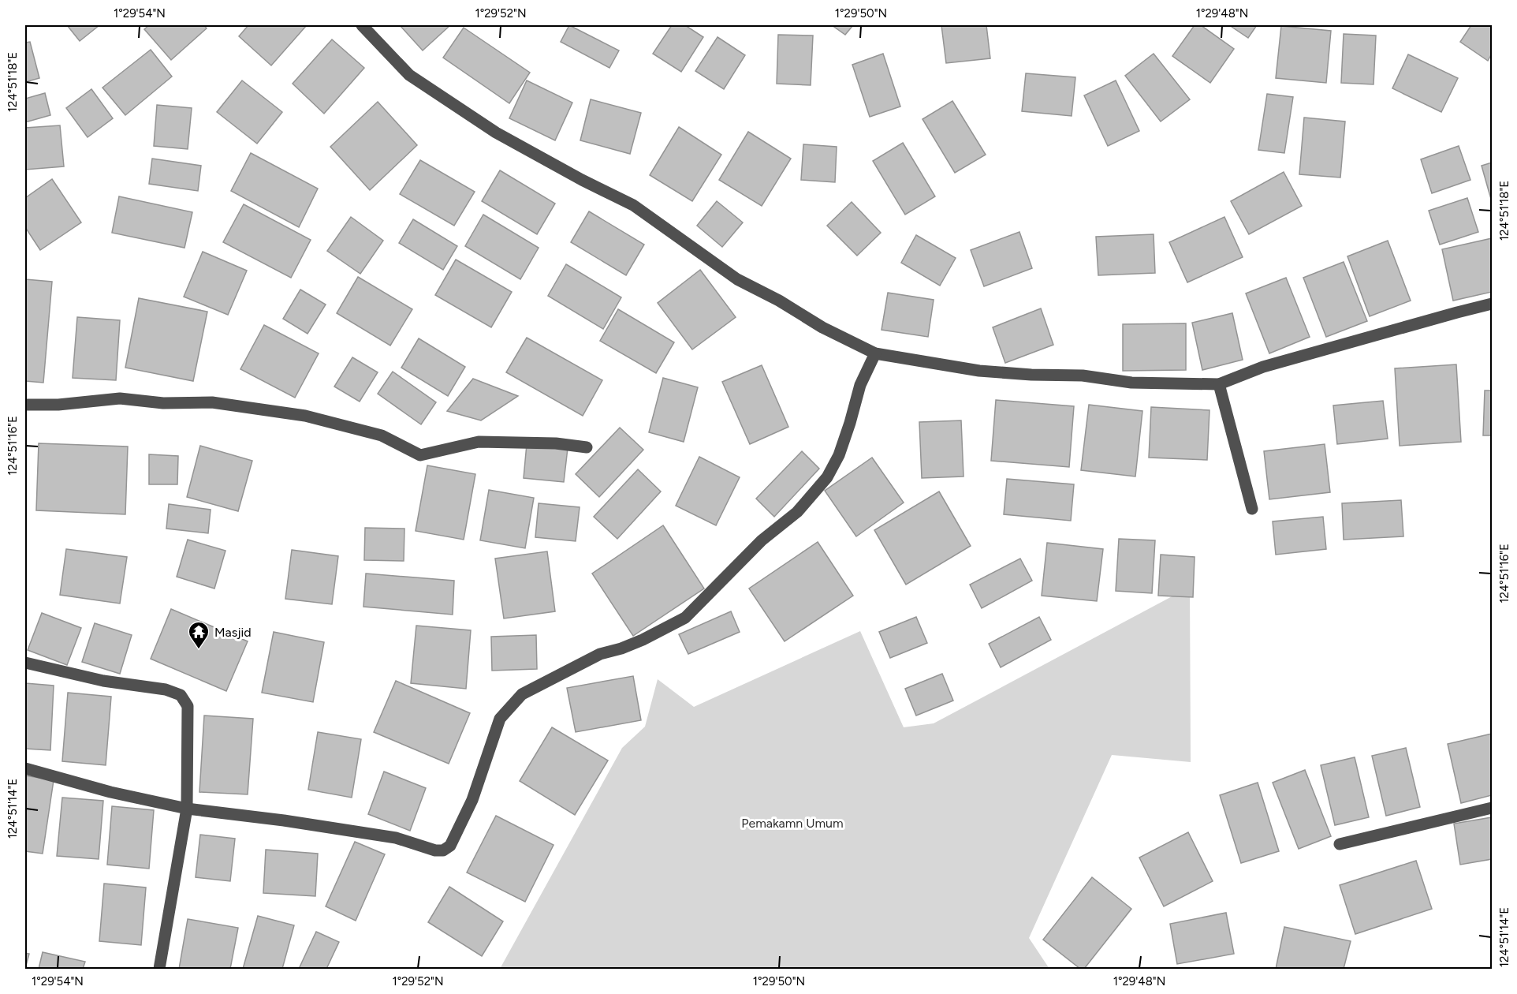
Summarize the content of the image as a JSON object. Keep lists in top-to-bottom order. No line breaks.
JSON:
{"parks":["Pemakamn Umum"],"places":{"temple":["Masjid"]},"coordinates":["1°29'54\"N","1°29'52\"N","1°29'50\"N","1°29'48\"N","124°51'18\"E","124°51'16\"E","124°51'14\"E"]}
